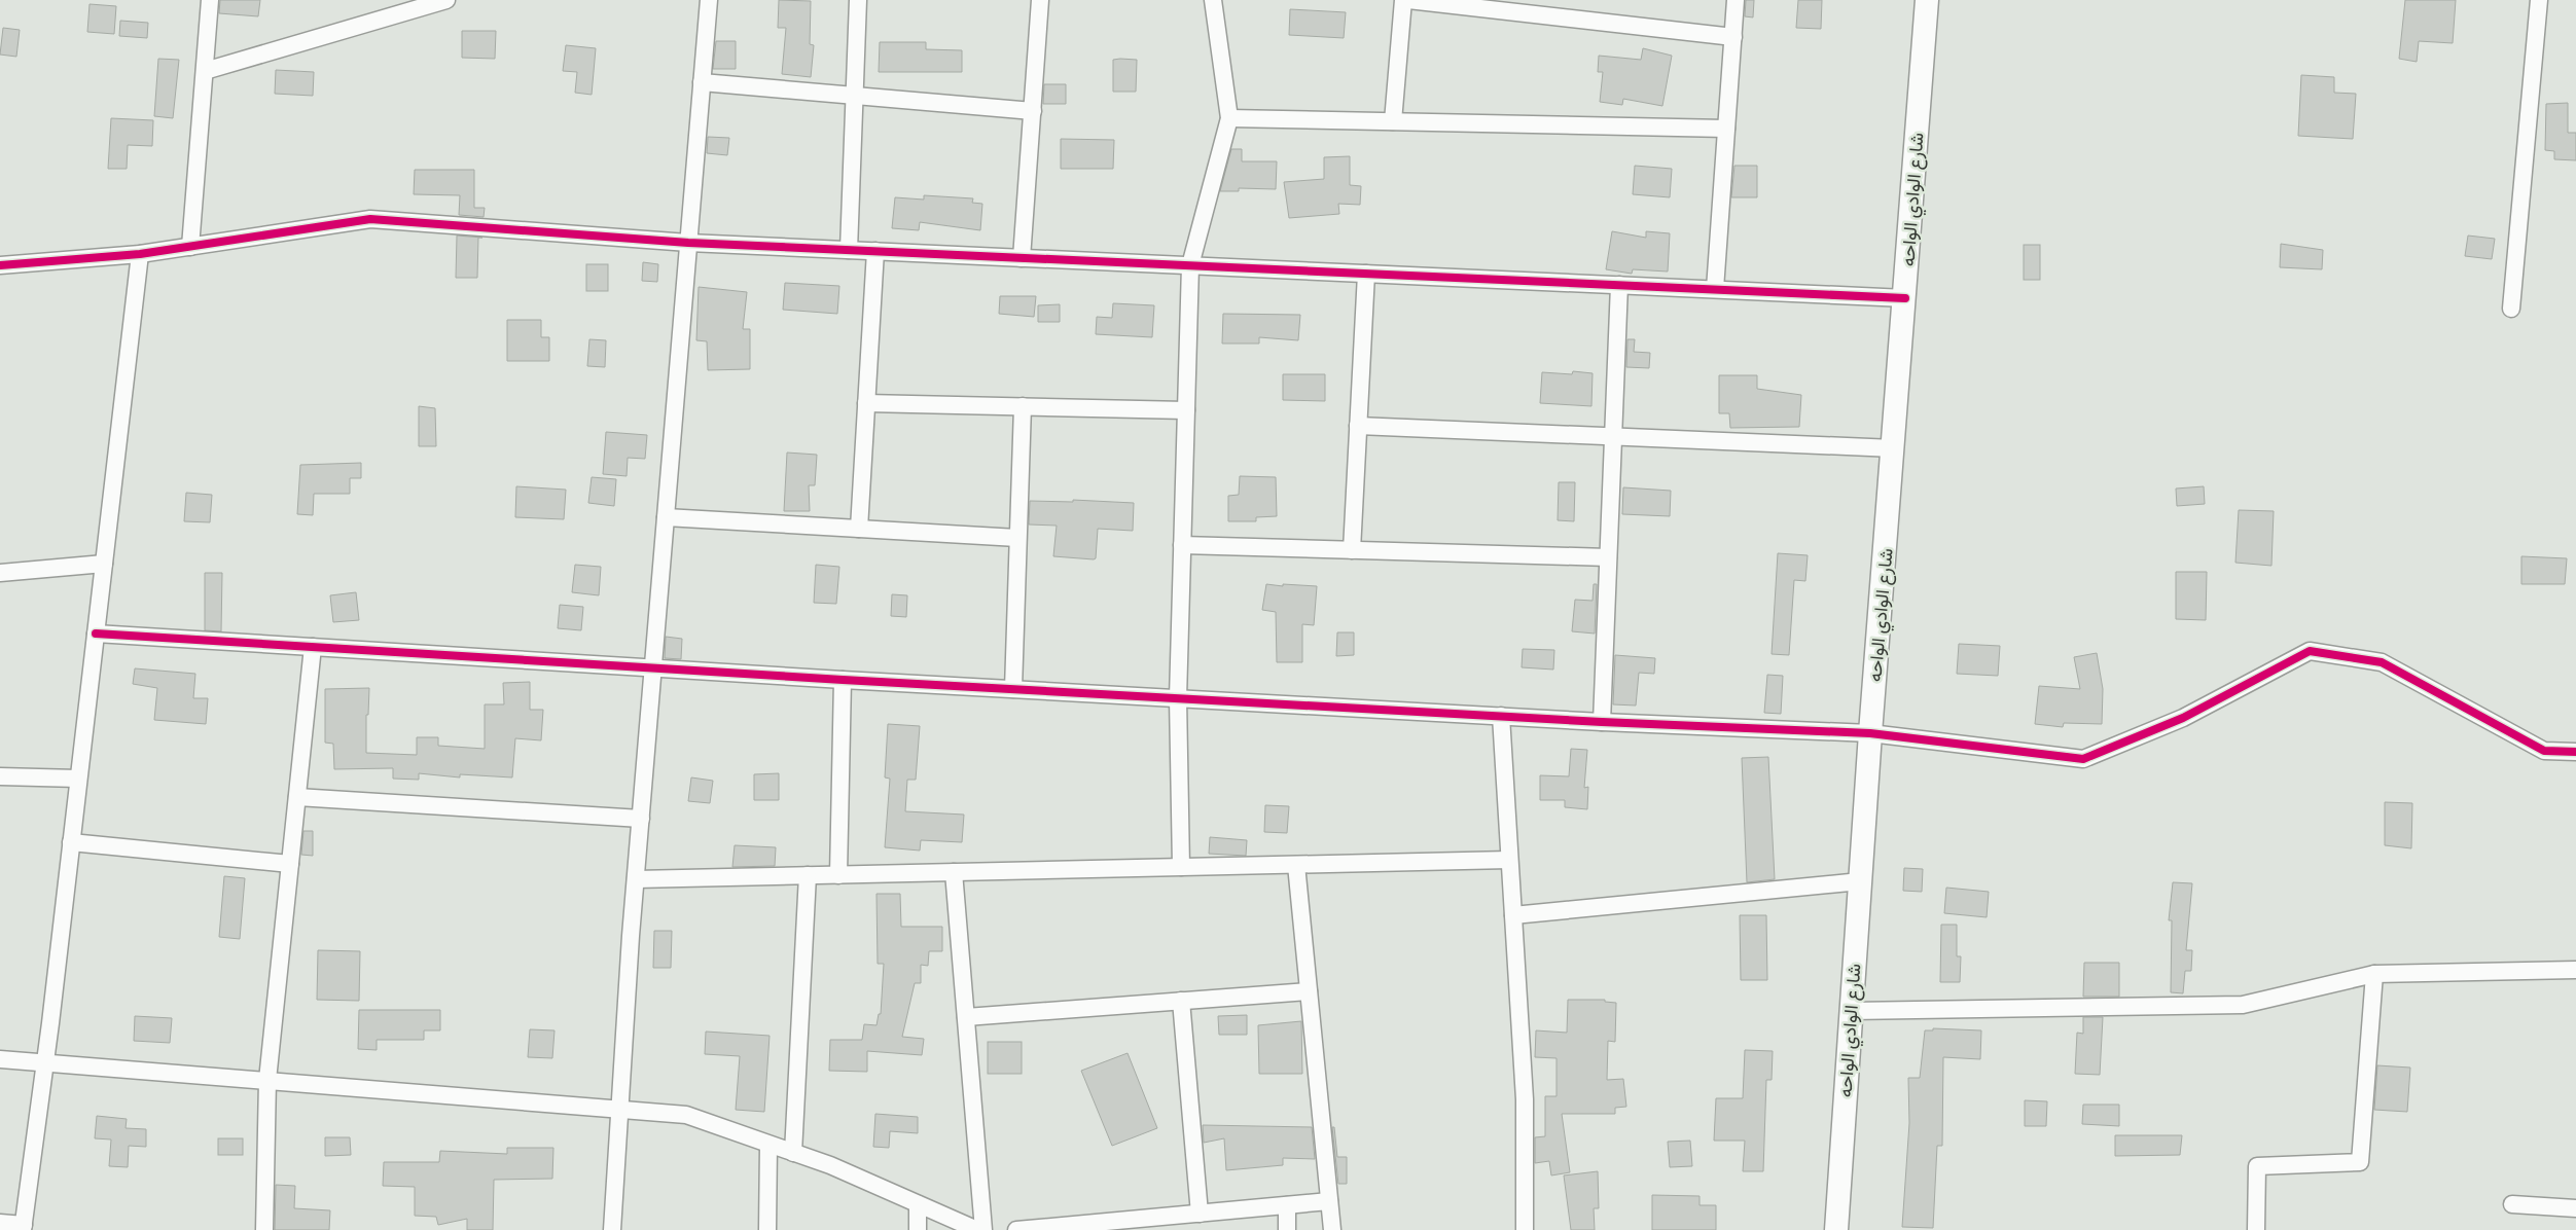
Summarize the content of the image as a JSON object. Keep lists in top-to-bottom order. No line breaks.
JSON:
{"streets":{"main road":["شارع الوادي الواحه"]}}
